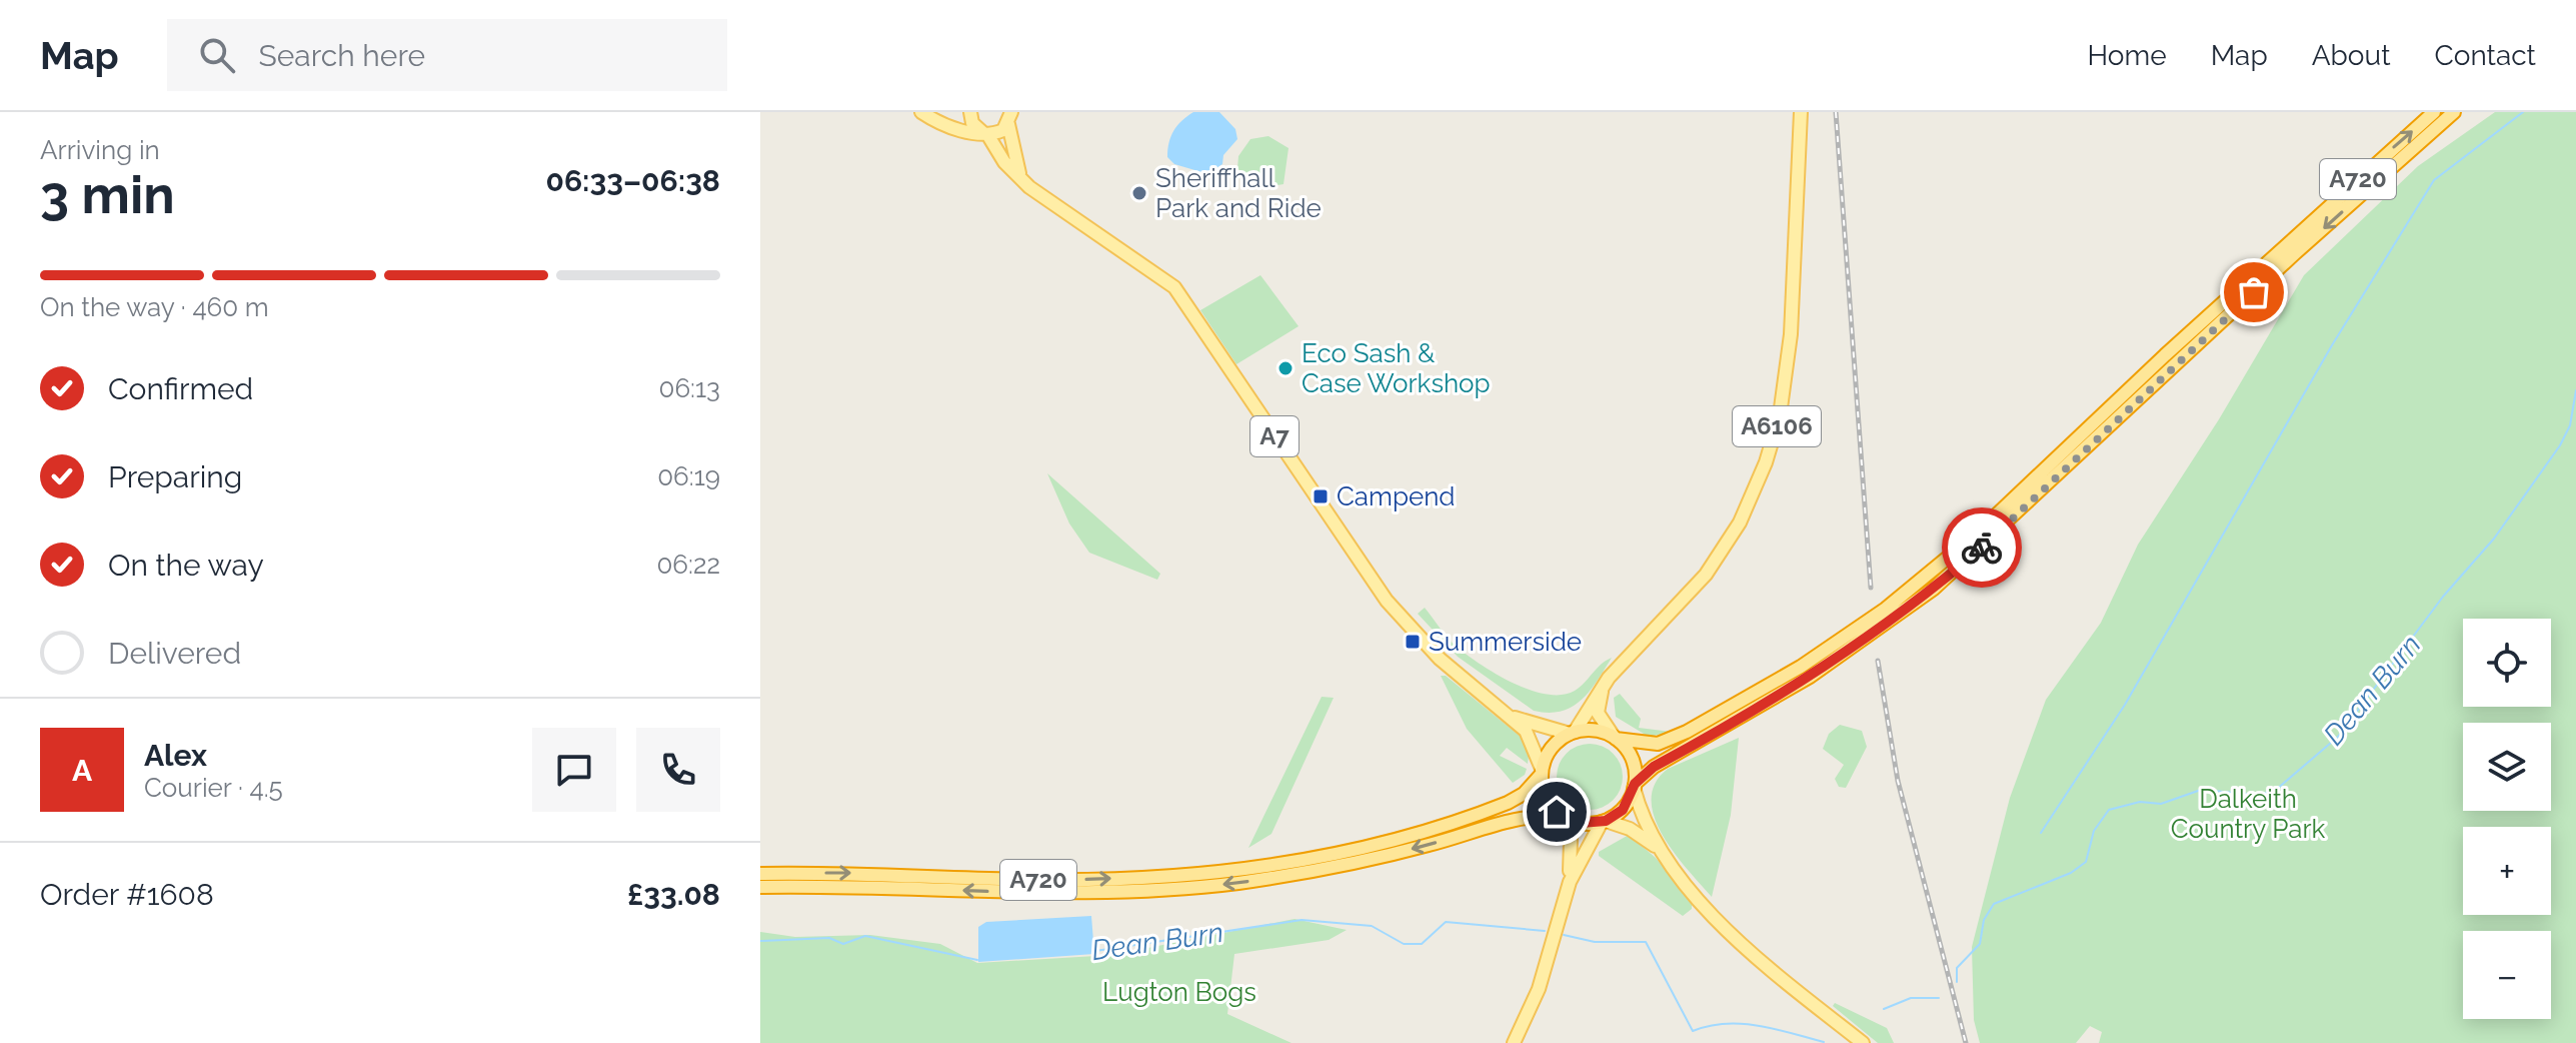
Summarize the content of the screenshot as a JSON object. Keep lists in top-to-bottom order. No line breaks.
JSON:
{"streets":{"highway":["A720"],"main road":["A6106","A7"]},"crossings":[["A720","A6106"],["A720","A7"],["A6106","A7"]],"water":["Dean Burn"],"parks":["Dalkeith Country Park","Lugton Bogs"],"places":{"other":["Sheriffhall Park and Ride","Eco Sash & Case Workshop"],"transit":["Campend","Summerside"]},"page":{"header":"Map","search":"Search here","nav":["Home","Map","About","Contact"],"heading":["3 min","Arriving in","06:33–06:38"],"panel":["Alex","Courier · 4.5","Order #1608","£33.08"],"bar":"On the way · 460 m","list":[["Confirmed","06:13"],["Preparing","06:19"],["On the way","06:22"],"Delivered"],"map_buttons":["+","−"],"round":"A"}}
